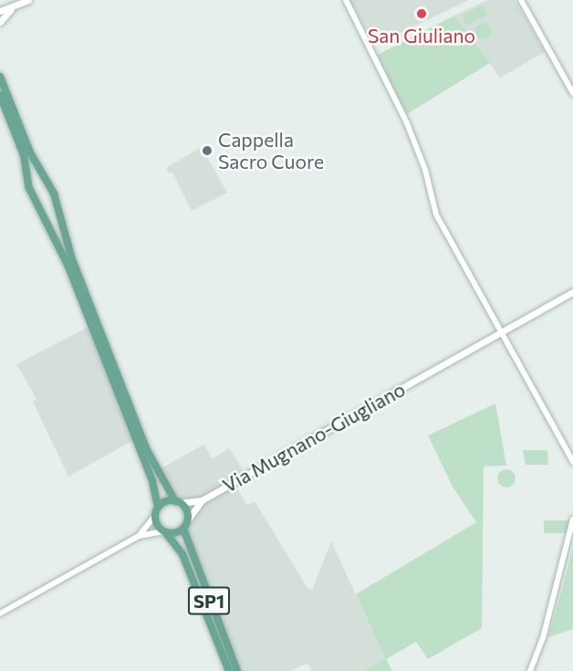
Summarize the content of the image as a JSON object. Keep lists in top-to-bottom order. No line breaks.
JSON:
{"streets":{"main road":["Via Mugnano-Giugliano","SP1"]},"crossings":[["Via Mugnano-Giugliano","SP1"]],"places":["San Giuliano","Cappella Sacro Cuore"]}
